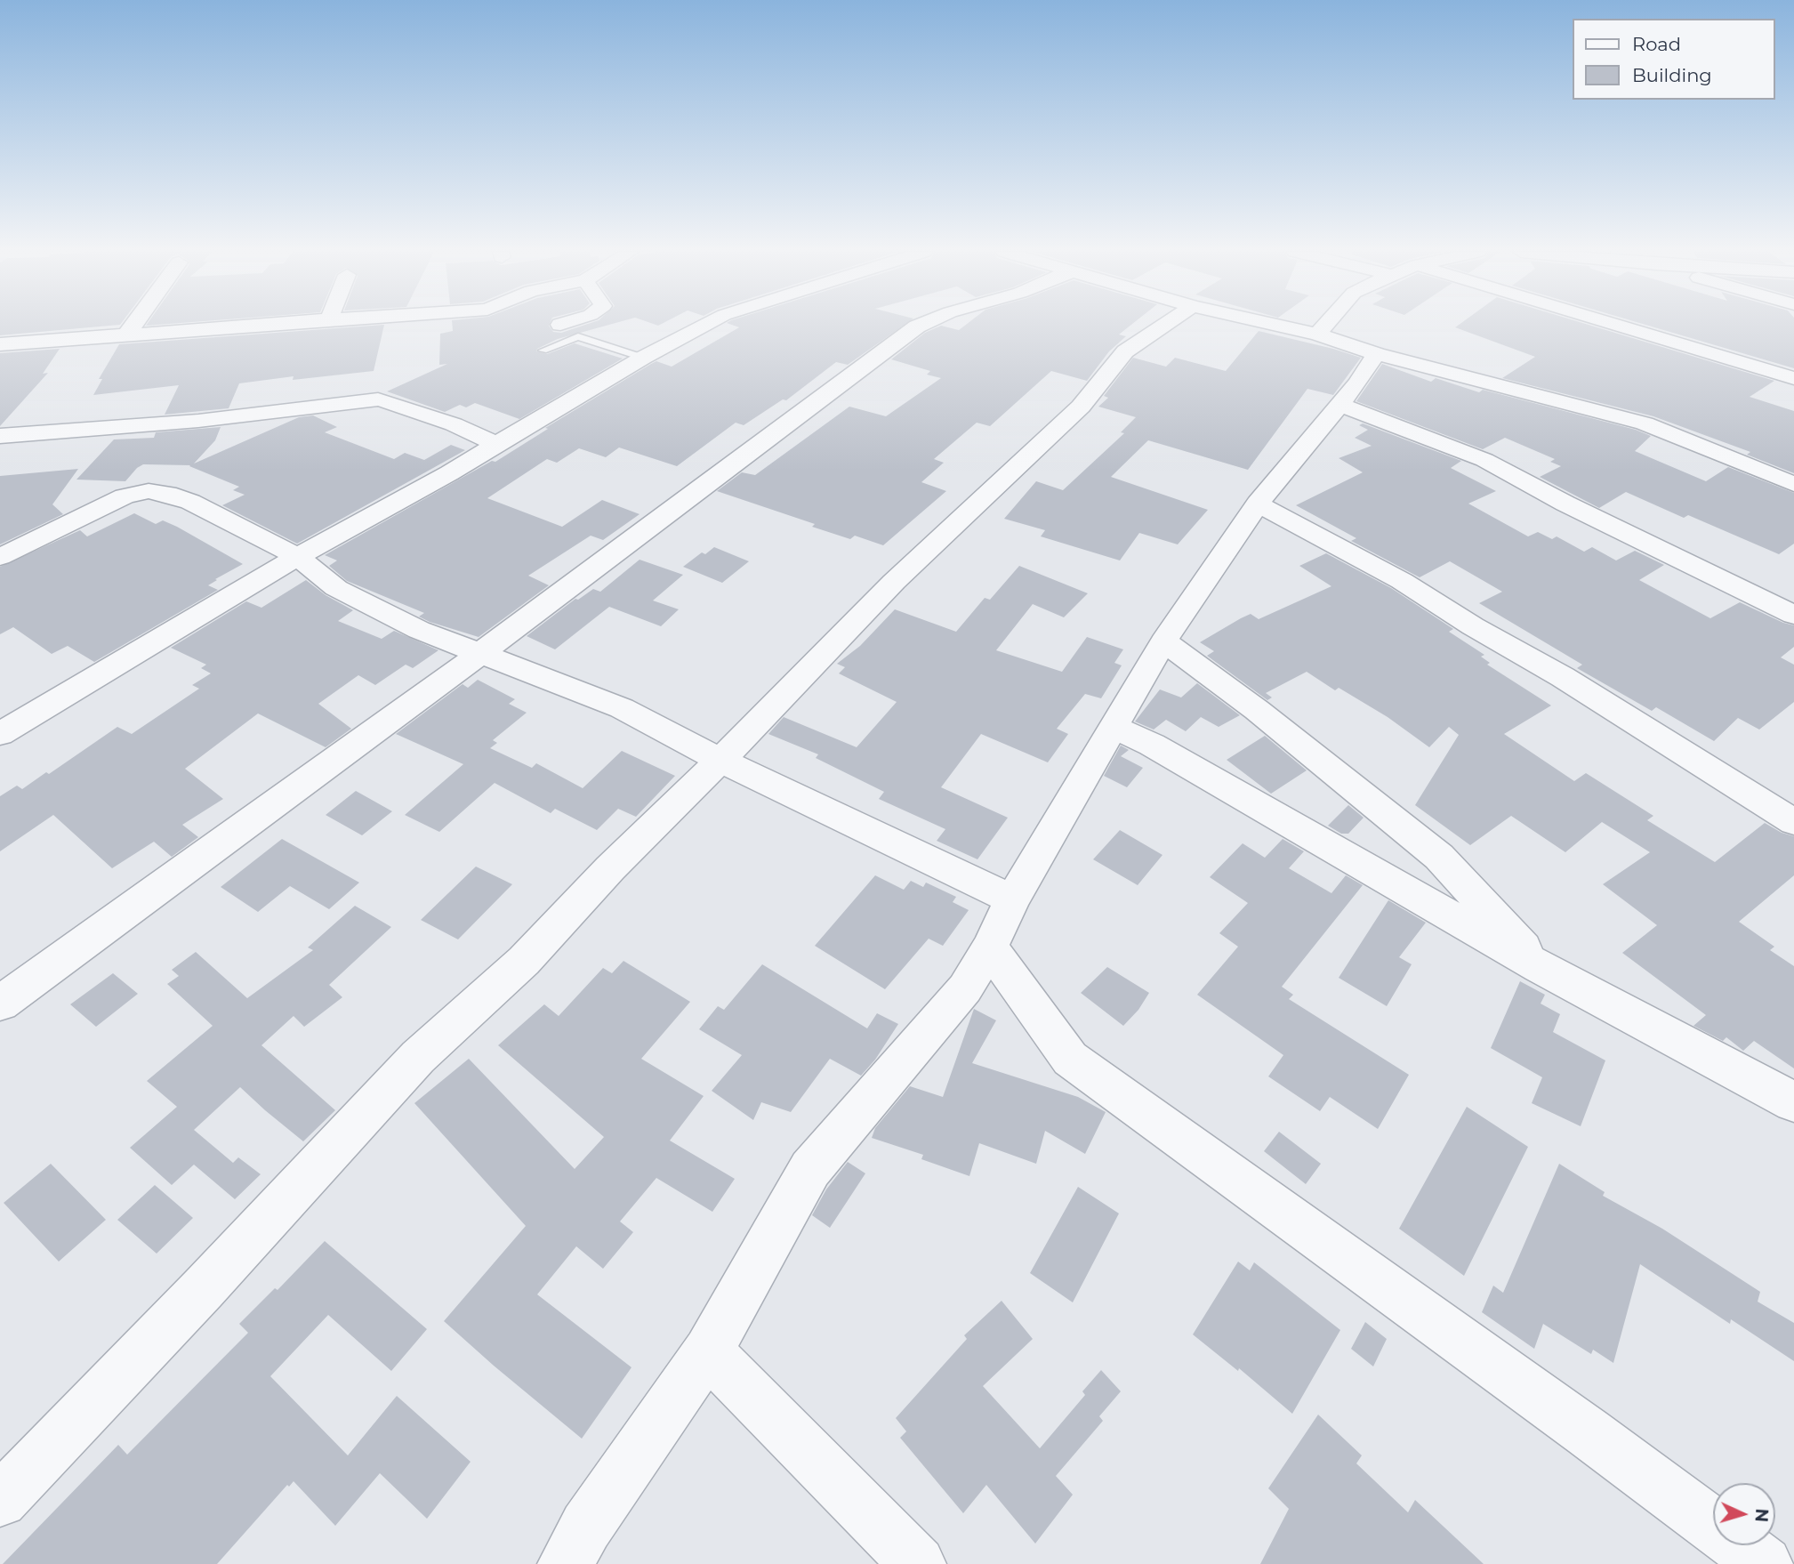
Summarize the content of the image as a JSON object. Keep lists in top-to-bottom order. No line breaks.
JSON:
{"legend":["Road","Building"],"north":"right"}
